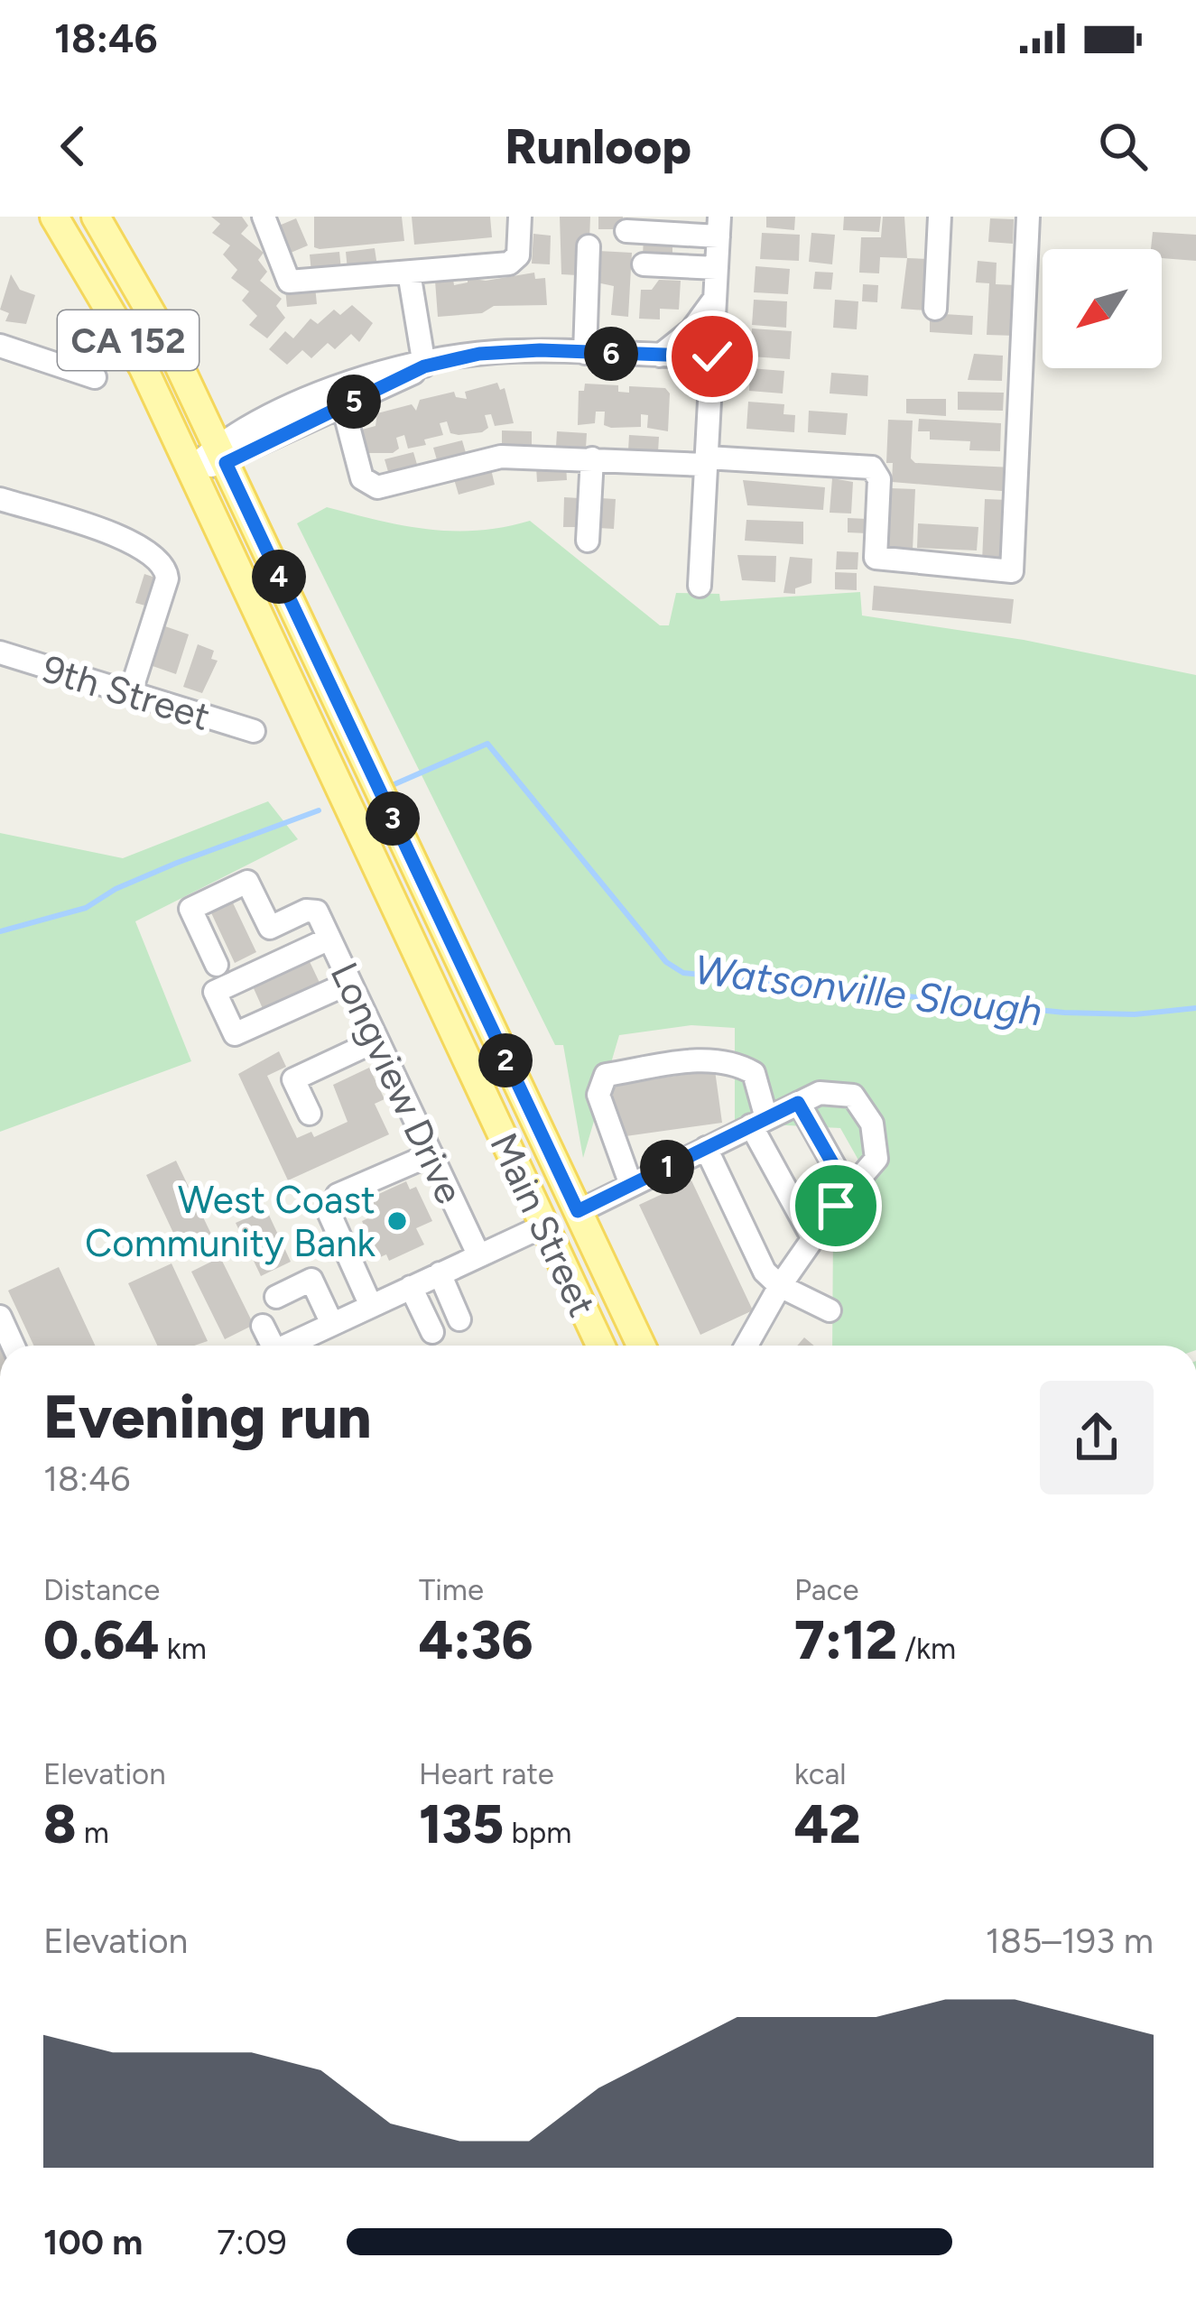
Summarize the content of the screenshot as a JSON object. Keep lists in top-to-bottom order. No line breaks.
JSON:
{"streets":{"main road":["CA 152","Main Street"],"street":["9th Street","Longview Drive"]},"water":["Watsonville Slough"],"places":["West Coast Community Bank"],"north":"bottom left","page":{"status":"18:46","header":"Runloop","pins":["6","5","4","3","2","1"],"heading":["Evening run","18:46"],"stats":[["Distance","0.64 km"],["Time","4:36"],["Pace","7:12 /km"],["Elevation","8 m"],["Heart rate","135 bpm"],["kcal","42"]],"chart":["Elevation","185–193 m"],"list":[{"name":"100 m","note":"7:09"}]}}
